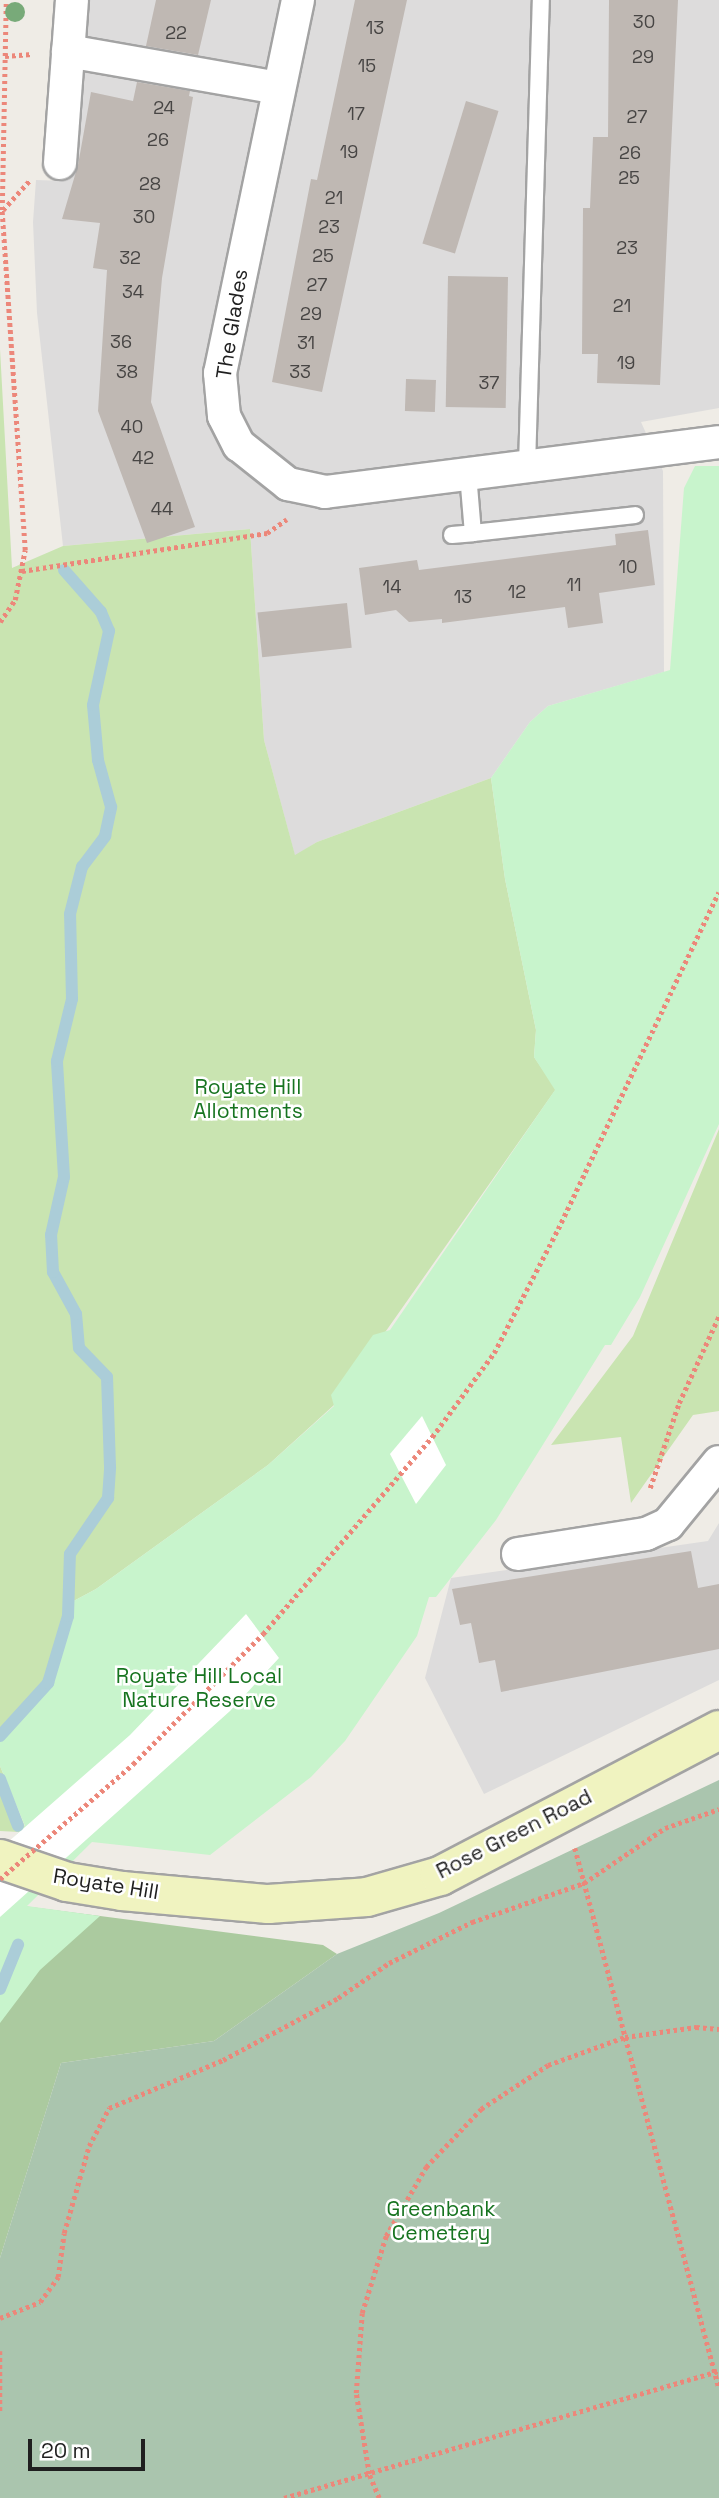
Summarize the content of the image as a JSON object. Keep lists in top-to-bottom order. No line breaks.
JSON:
{"streets":{"main road":["Rose Green Road","Royate Hill"],"street":["The Glades"]},"crossings":[["Rose Green Road","Royate Hill"]],"parks":["Royate Hill Allotments","Royate Hill Local Nature Reserve","Greenbank Cemetery"],"house_numbers":["30","13","22","29","15","24","17","27","26","19","26","25","28","21","30","23","23","25","32","27","34","21","29","36","31","19","38","33","37","40","42","44","10","11","14","12","13"],"scale_bar":"20 m"}
